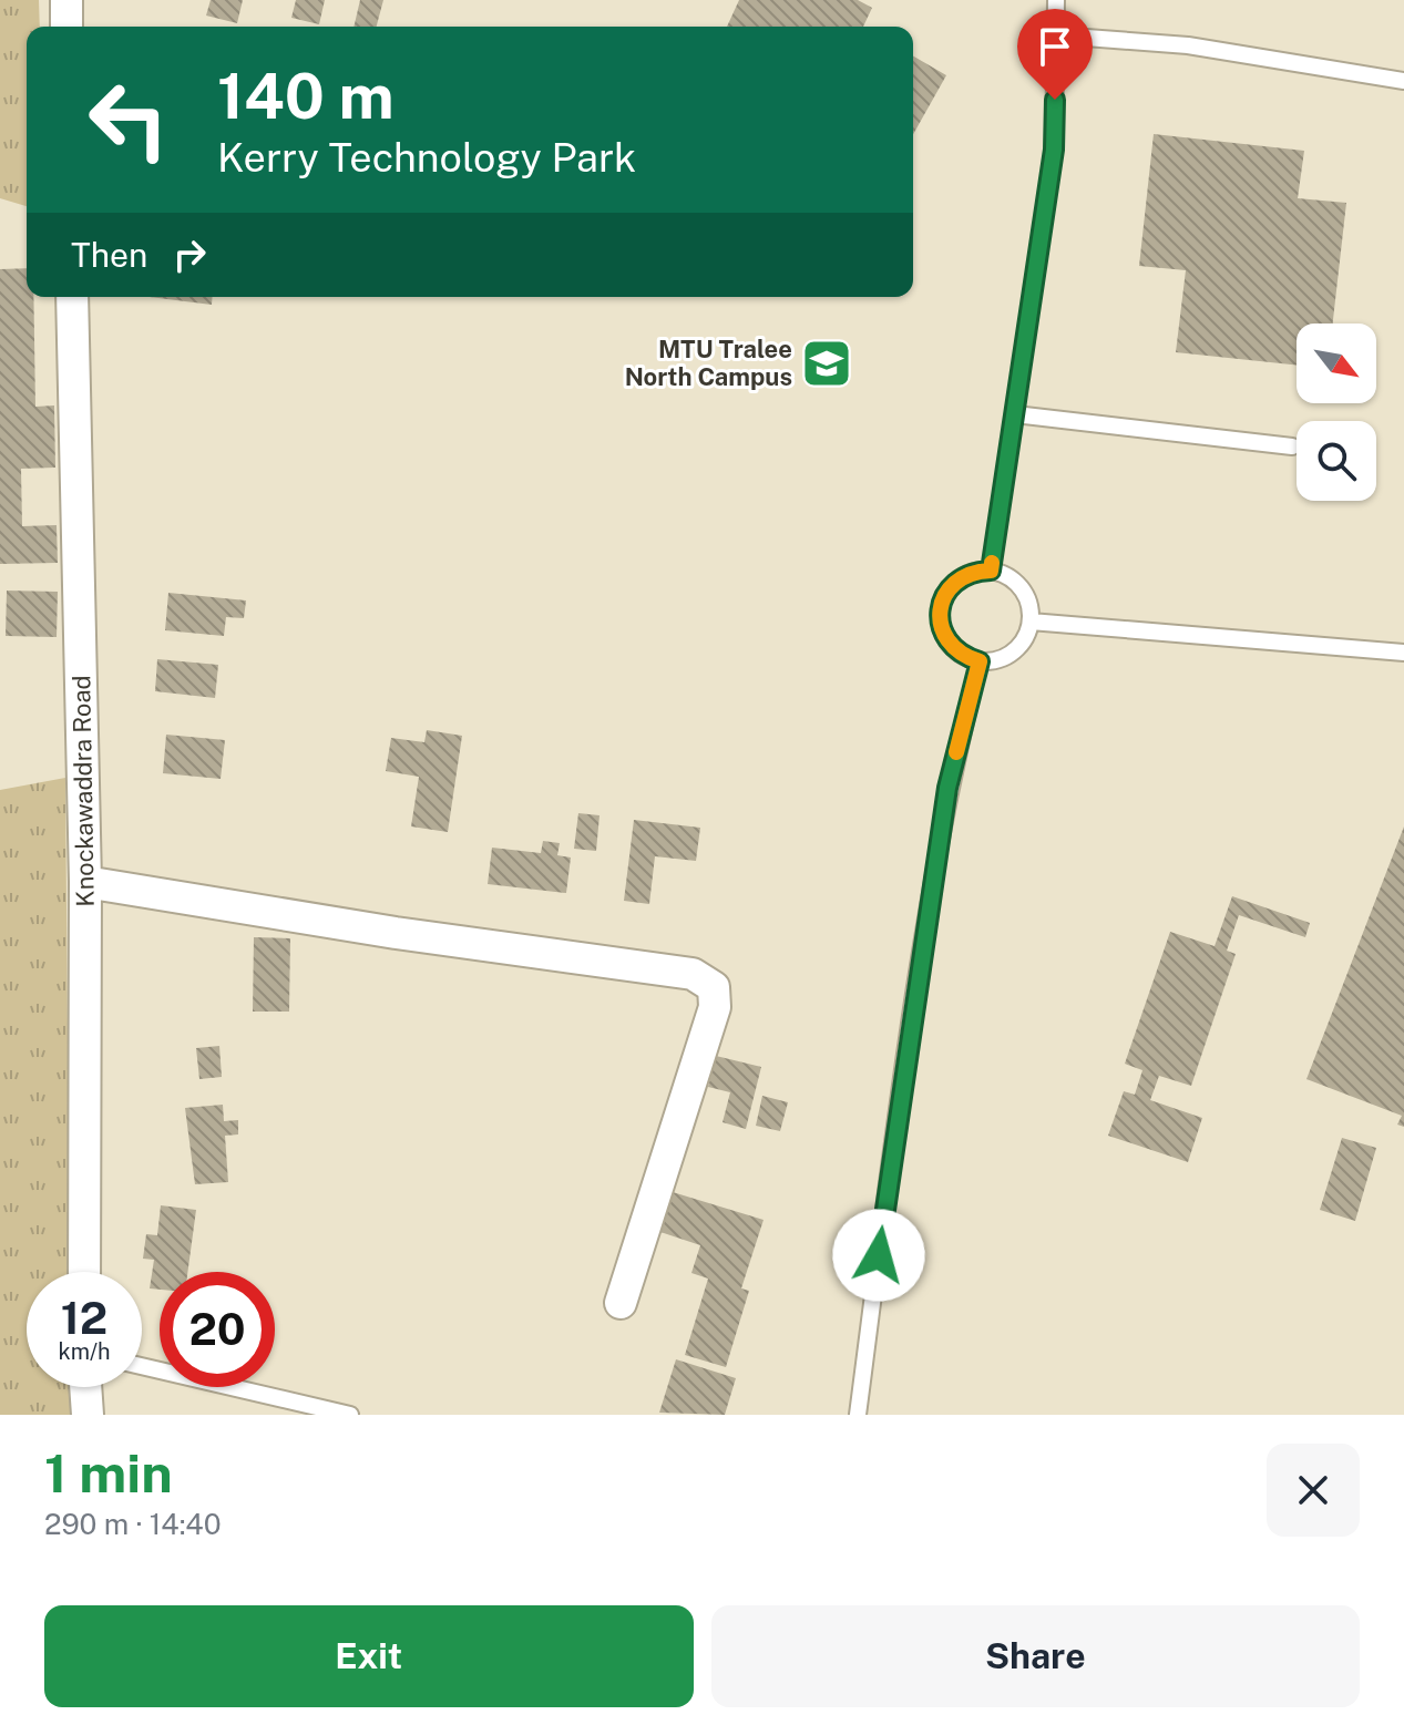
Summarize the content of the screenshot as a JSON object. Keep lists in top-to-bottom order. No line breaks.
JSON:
{"streets":{"street":["Knockawaddra Road"]},"places":{"school or university":["MTU Tralee North Campus"]},"north":"bottom right","page":{"turn":["140 m","Kerry Technology Park"],"then":"Then","speed":"12 km/h","limit":"20","heading":["1 min","290 m · 14:40"],"buttons":["Exit","Share"]}}
